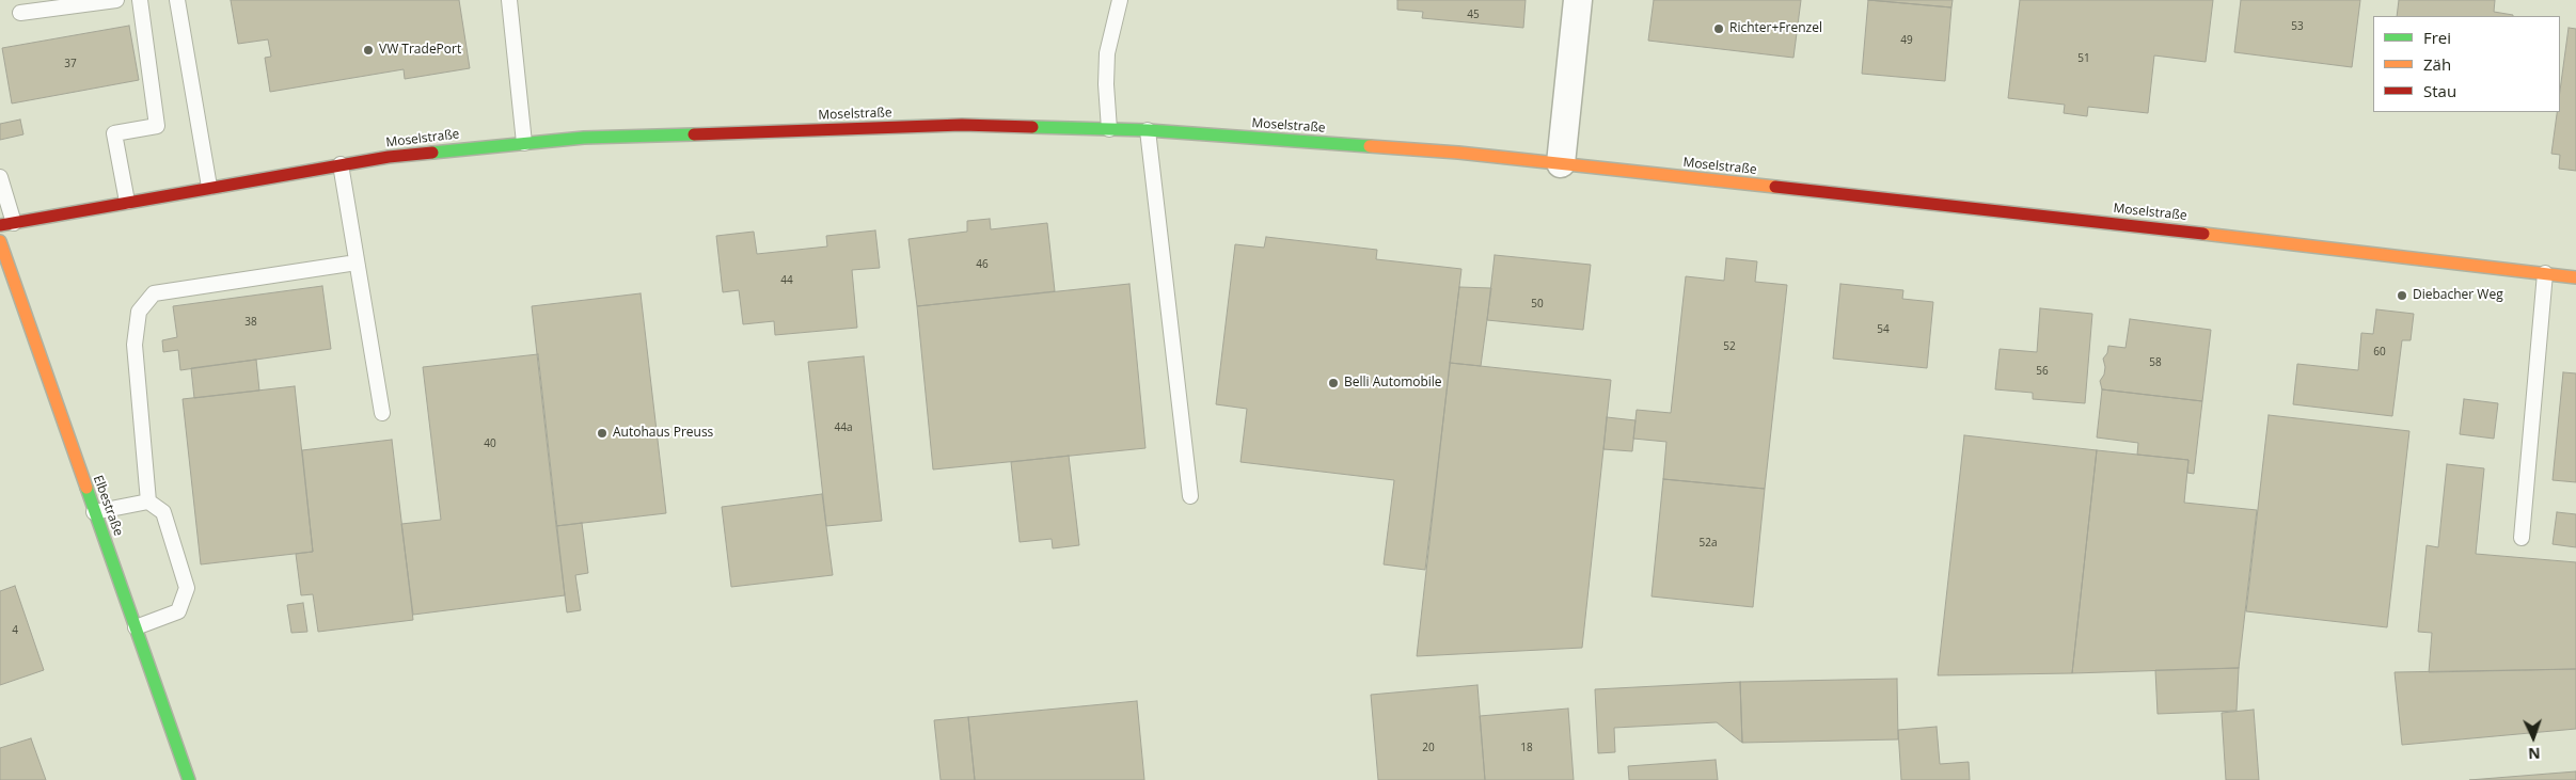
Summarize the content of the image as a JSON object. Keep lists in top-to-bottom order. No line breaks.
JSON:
{"streets":{"street":["Moselstraße","Elbestraße"]},"places":["Richter+Frenzel","VW TradePort","Diebacher Weg","Belli Automobile","Autohaus Preuss"],"house_numbers":["45","53","49","51","37","46","44","50","38","54","52","60","58","56","44a","40","52a","4","20","18"],"legend":["Frei","Zäh","Stau"],"north":"bottom"}
